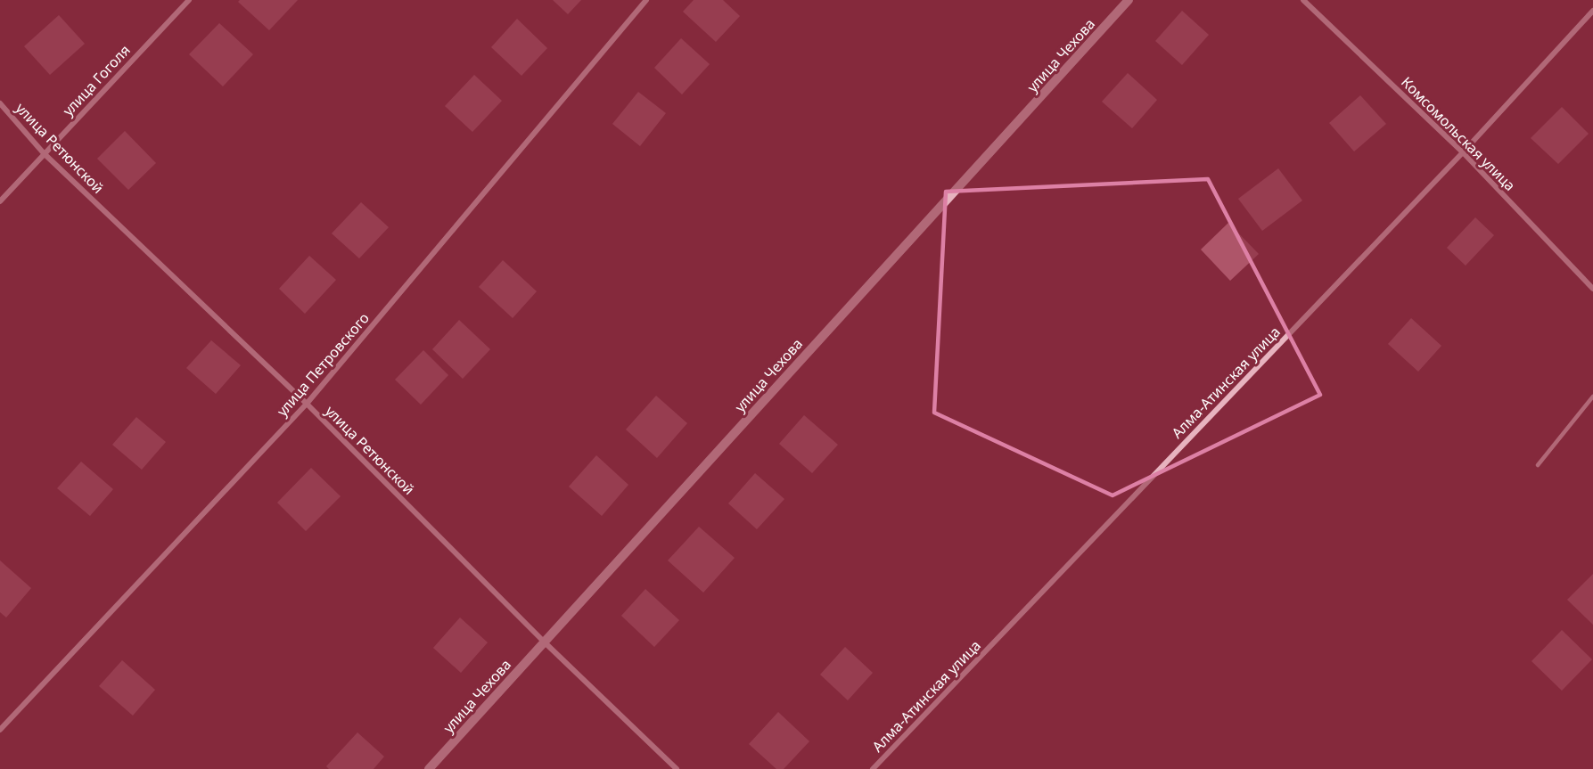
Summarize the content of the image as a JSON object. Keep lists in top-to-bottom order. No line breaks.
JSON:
{"streets":{"street":["улица Чехова","улица Гоголя","Комсомольская улица","улица Ретюнской","улица Петровского","Алма-Атинская улица"]},"crossings":[["улица Чехова","улица Ретюнской"],["улица Гоголя","улица Ретюнской"],["Комсомольская улица","Алма-Атинская улица"],["улица Ретюнской","улица Петровского"]]}
